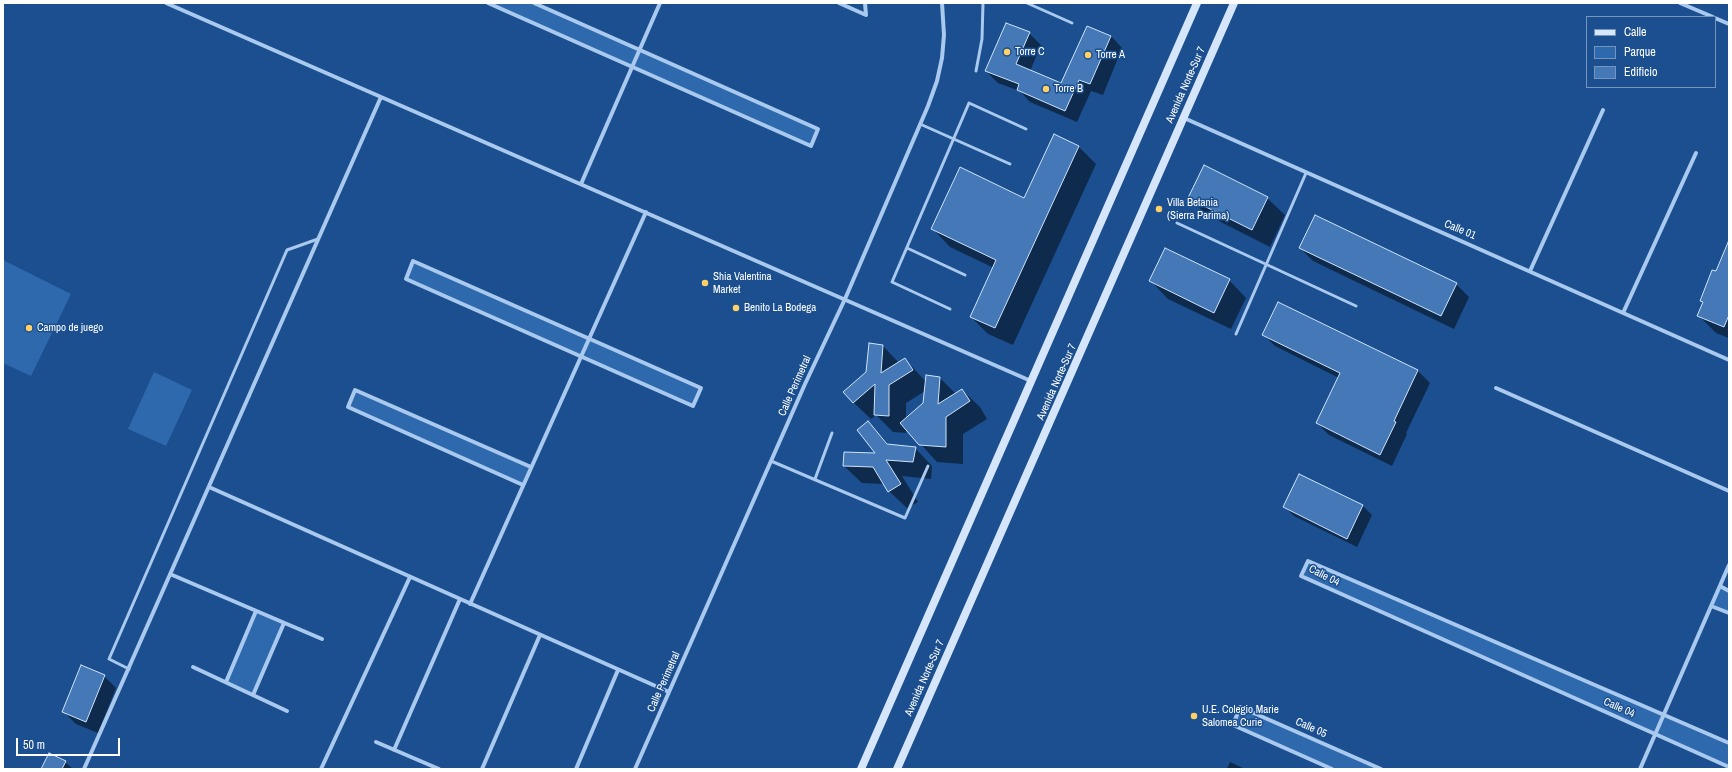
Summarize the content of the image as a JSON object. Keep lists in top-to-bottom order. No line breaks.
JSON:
{"streets":{"main road":["Avenida Norte-Sur 7"],"street":["Calle 01","Calle Perimetral","Calle 04","Calle 05"]},"crossings":[["Avenida Norte-Sur 7","Calle 01"]],"places":["Torre C","Torre A","Torre B","Villa Betania (Sierra Parima)","Shia Valentina Market","Benito La Bodega","Campo de juego","U.E. Colegio Marie Salomea Curie"],"legend":["Calle","Parque","Edificio"],"scale_bar":"50 m"}
